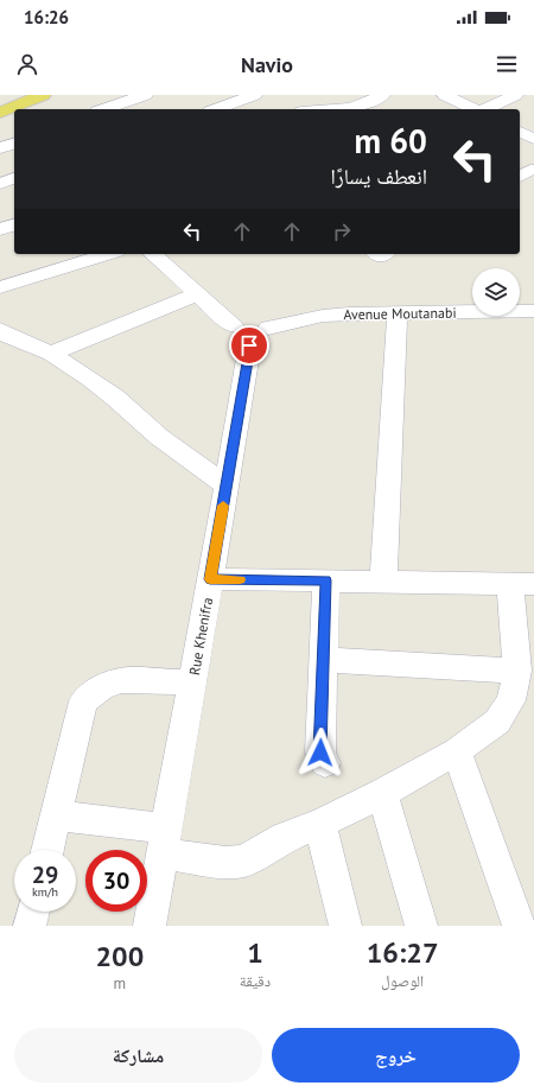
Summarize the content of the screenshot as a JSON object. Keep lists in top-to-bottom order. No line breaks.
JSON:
{"streets":{"street":["Avenue Moutanabi","Rue Khenifra"]},"crossings":[["Avenue Moutanabi","Rue Khenifra"]],"page":{"status":"16:26","header":"Navio","turn":["60 m","انعطف يسارًا"],"speed":"29 km/h","limit":"30","eta":["16:27","الوصول","1","دقيقة","200","m"],"buttons":["خروج","مشاركة"]}}
